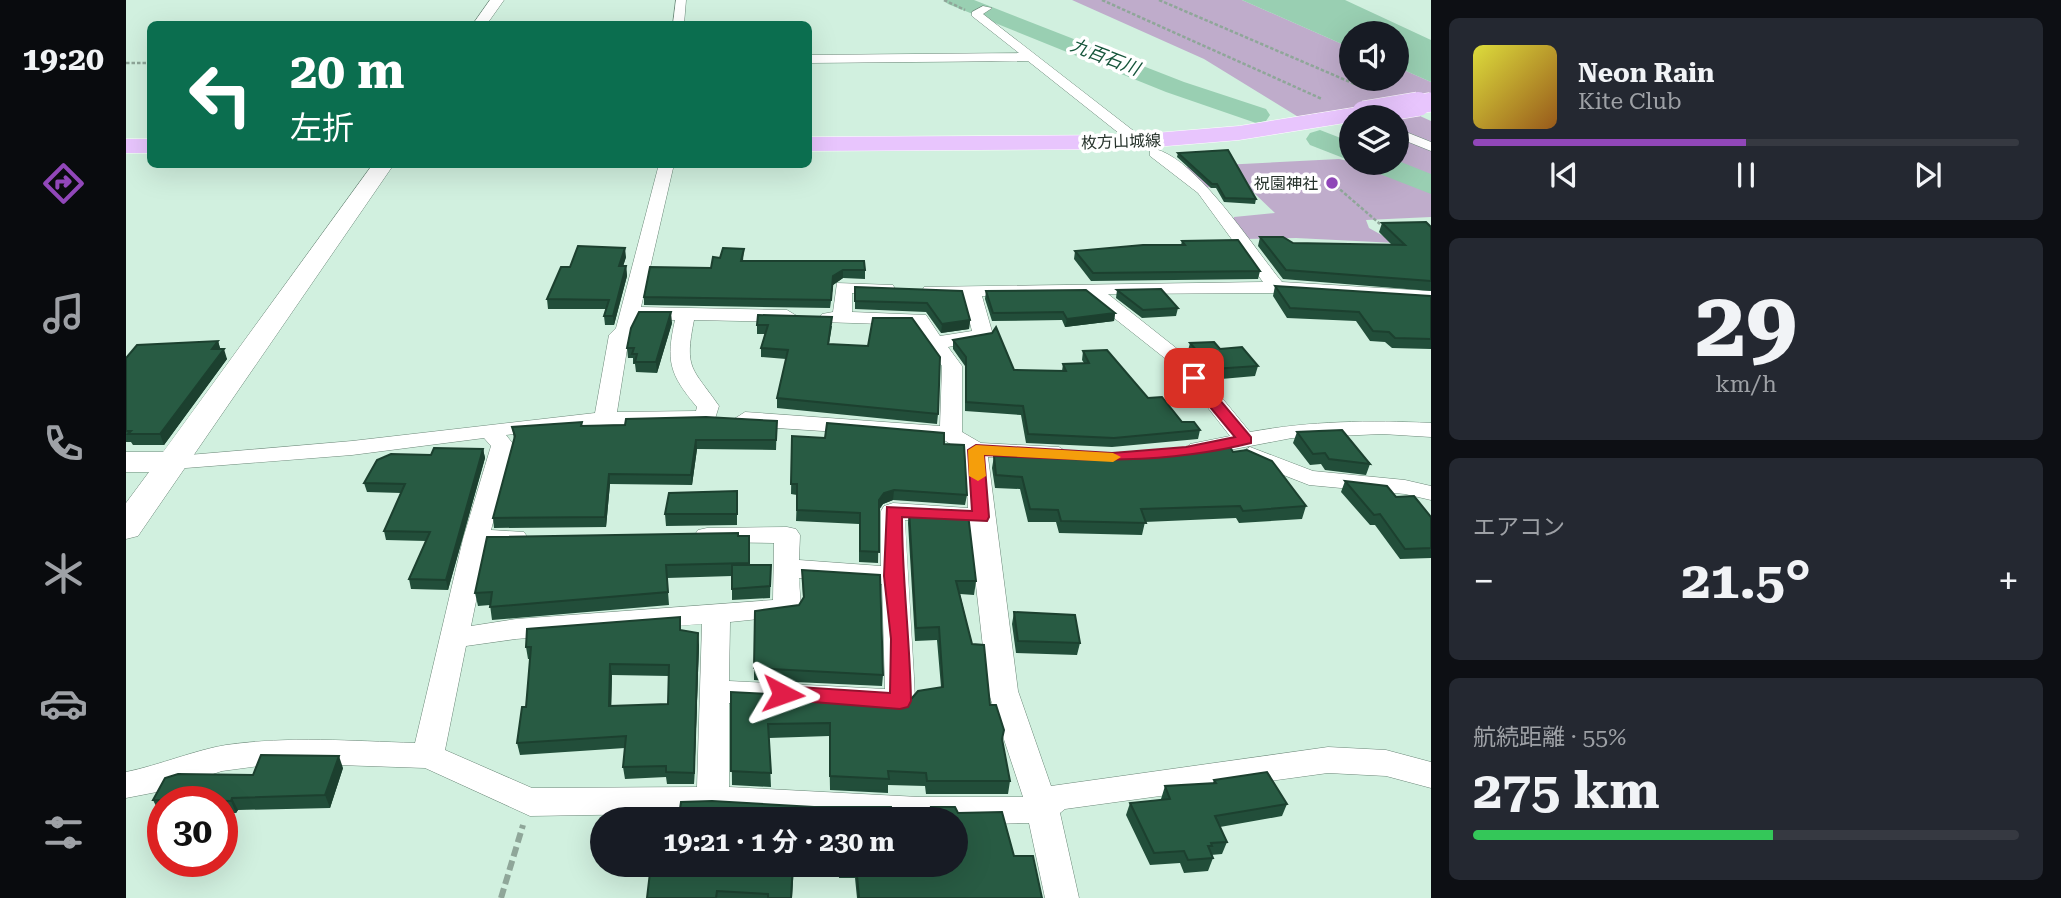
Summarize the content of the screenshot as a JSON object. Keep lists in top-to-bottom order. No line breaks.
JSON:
{"streets":{"main road":["枚方山城線"]},"water":["九百石川"],"places":["祝園神社"],"page":{"tabs":"19:20","turn":["20 m","左折"],"song":["Neon Rain","Kite Club"],"tile":[["29","km/h"],"エアコン",["航続距離 · 55%","275 km"]],"heat":["−","21.5°","+"],"limit":"30","trip":"19:21 · 1 分 · 230 m"}}
